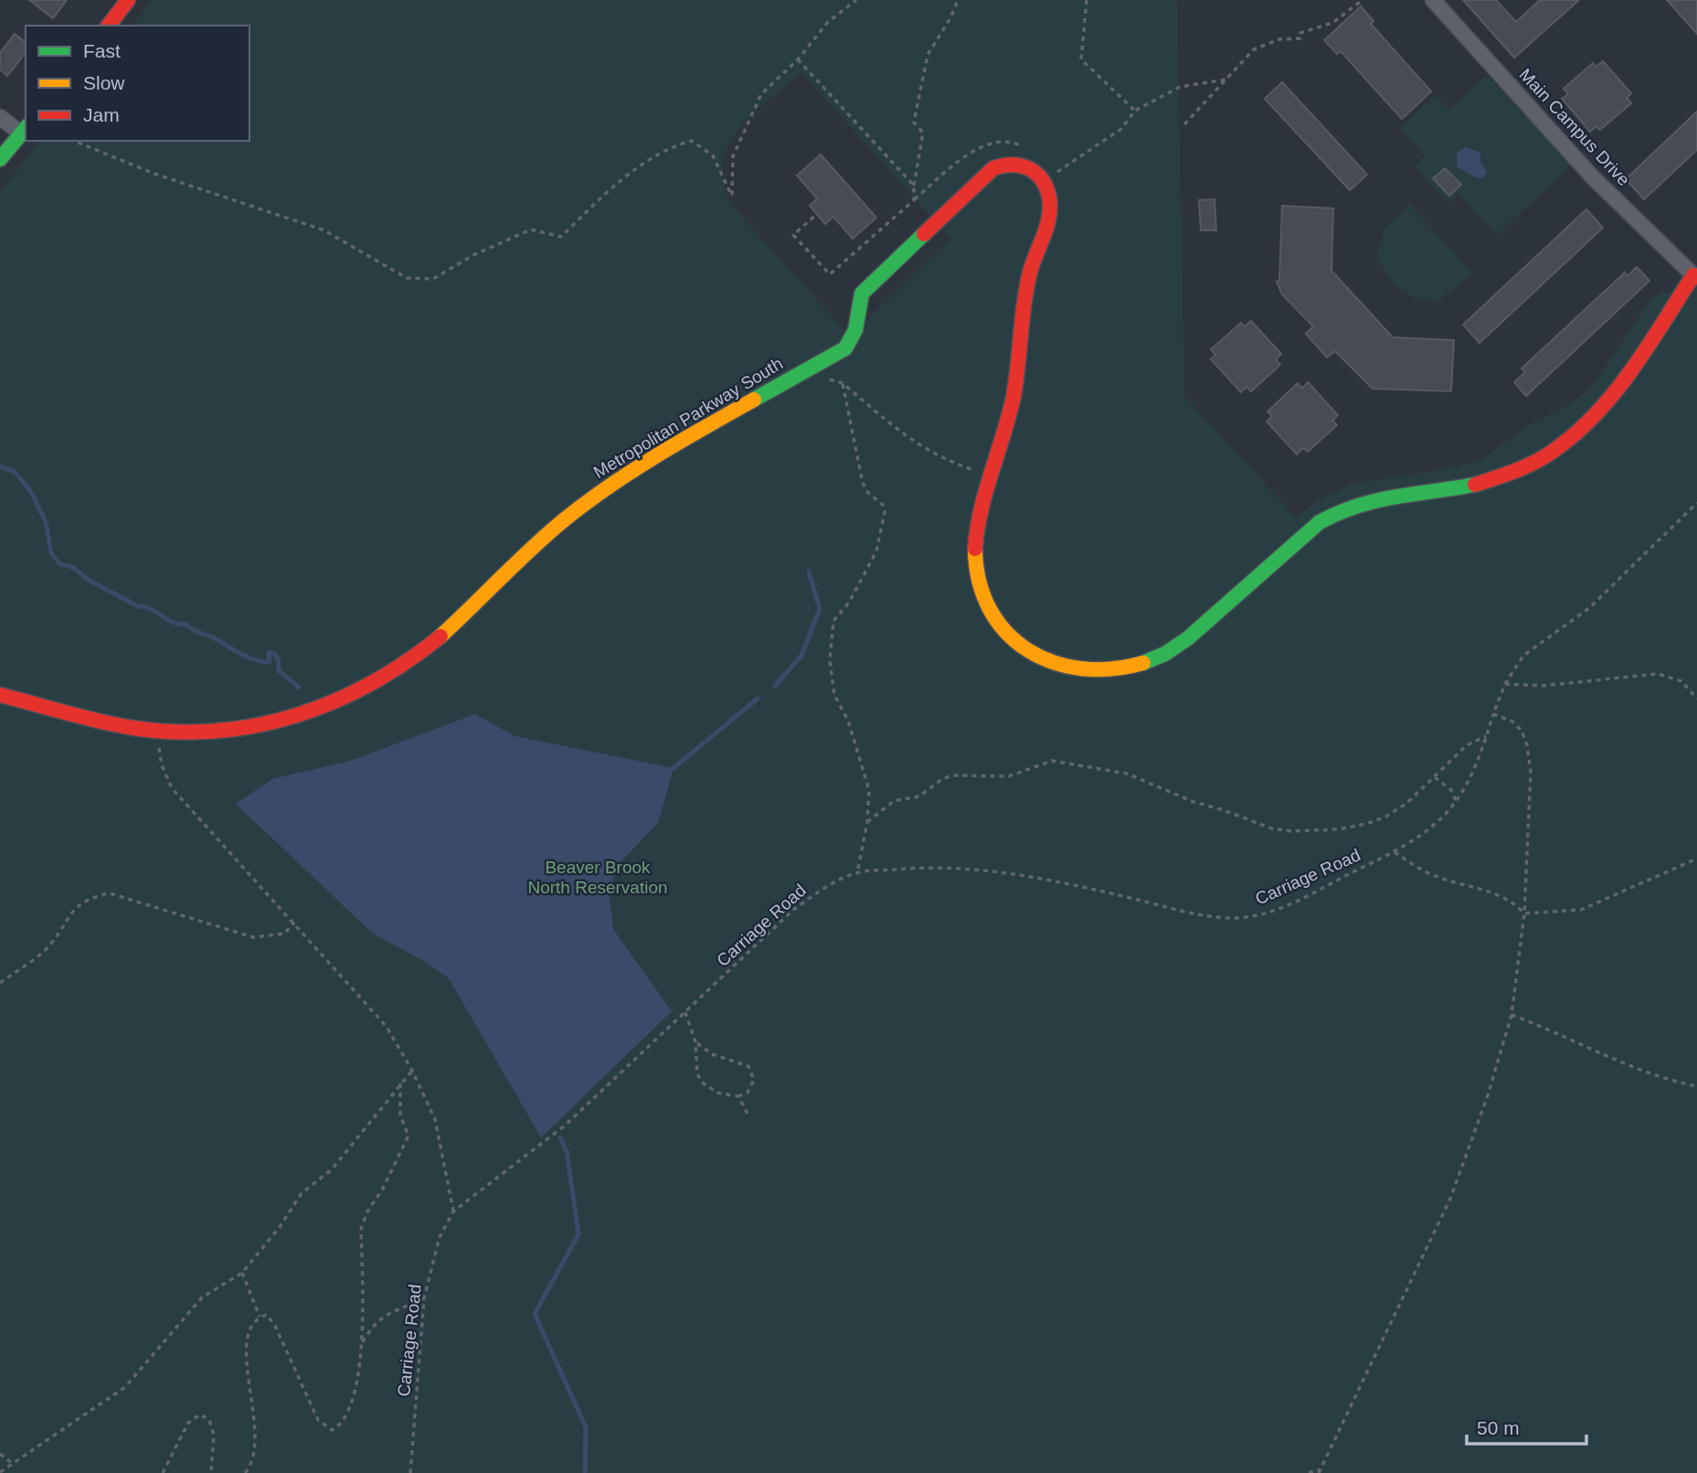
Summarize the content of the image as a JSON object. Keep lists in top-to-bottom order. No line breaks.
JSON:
{"streets":{"street":["Main Campus Drive","Metropolitan Parkway South"],"path":["Carriage Road"]},"parks":["Beaver Brook North Reservation"],"legend":["Fast","Slow","Jam"],"scale_bar":"50 m"}
